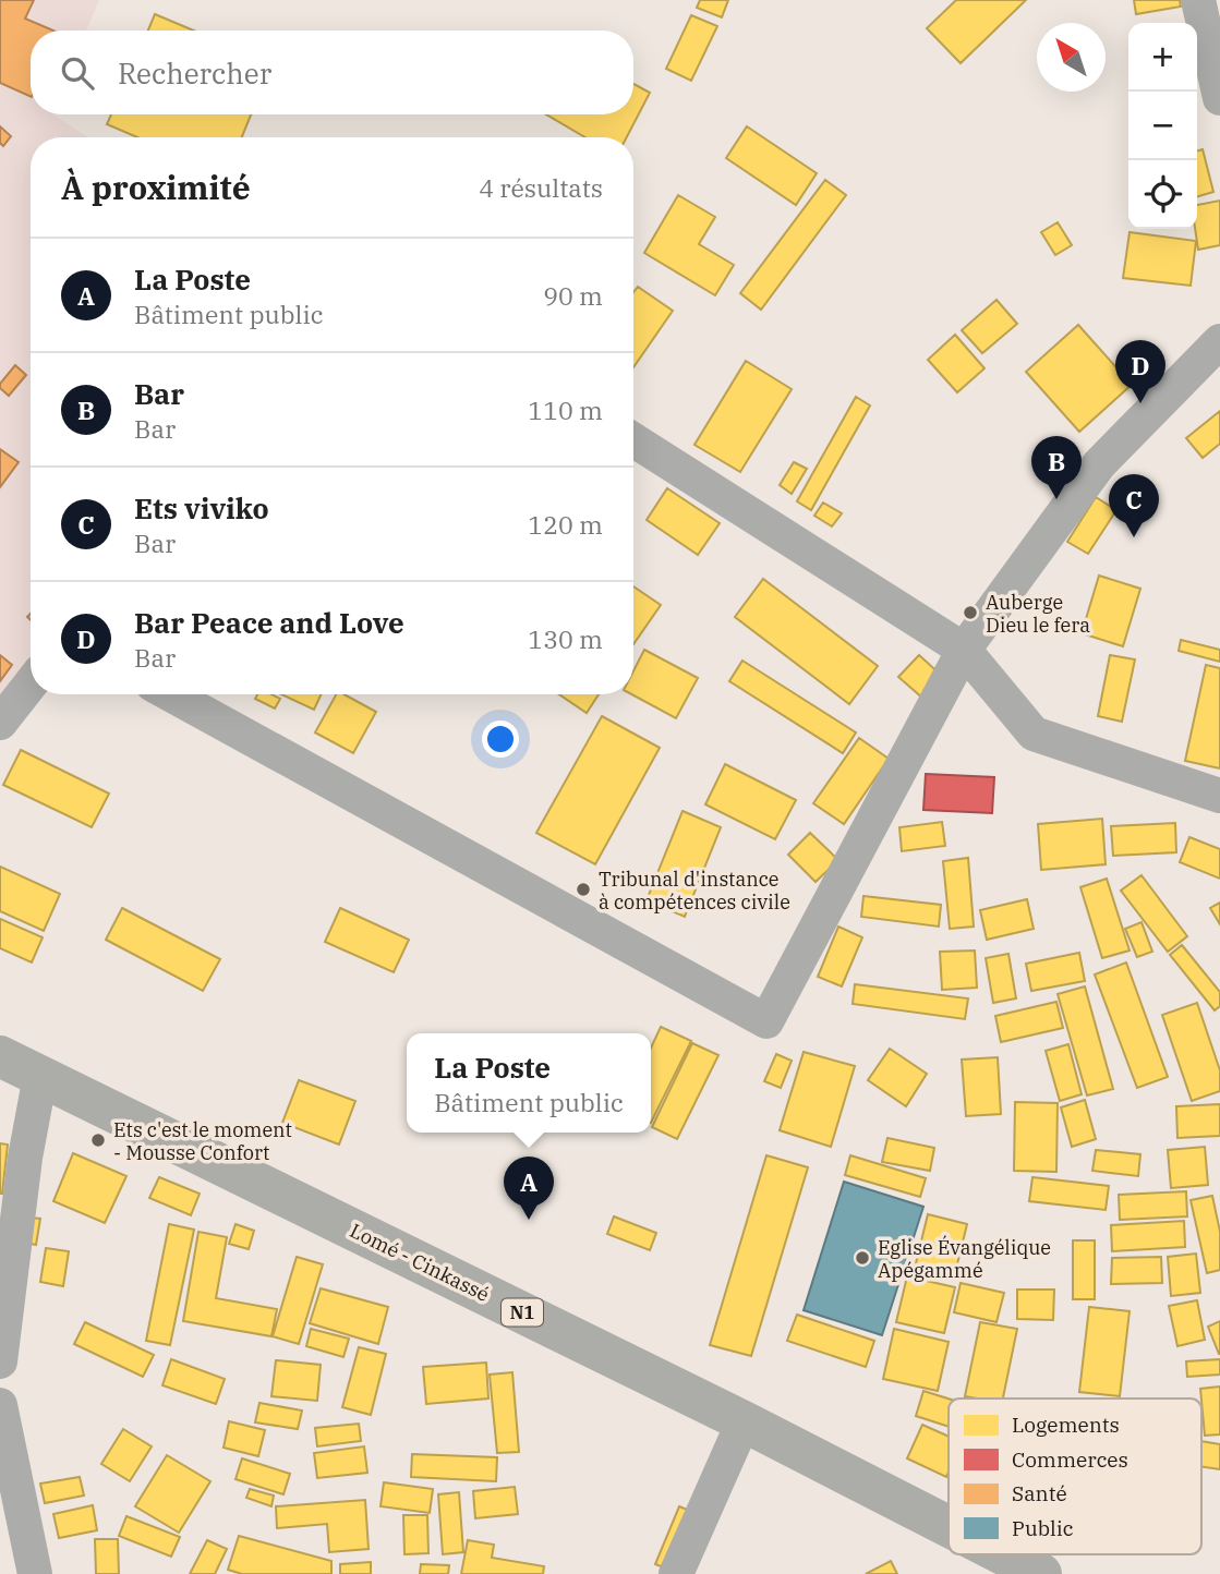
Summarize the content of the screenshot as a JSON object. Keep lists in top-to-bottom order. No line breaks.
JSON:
{"streets":{"highway":["Lomé - Cinkassé","N1"]},"places":["Auberge Dieu le fera","Tribunal d'instance à compétences civile","Ets c'est le moment - Mousse Confort","Eglise Évangélique Apégammé"],"legend":["Logements","Commerces","Santé","Public"],"north":"top left","page":{"map_buttons":["+","−"],"search":"Rechercher","heading":["À proximité","4 résultats"],"list":[{"mark":"A","name":"La Poste","note":"Bâtiment public","value":"90 m"},{"mark":"B","name":"Bar","note":"Bar","value":"110 m"},{"mark":"C","name":"Ets viviko","note":"Bar","value":"120 m"},{"mark":"D","name":"Bar Peace and Love","note":"Bar","value":"130 m"}],"pins":["D","B","C","A"],"popup":["La Poste","Bâtiment public"]}}
